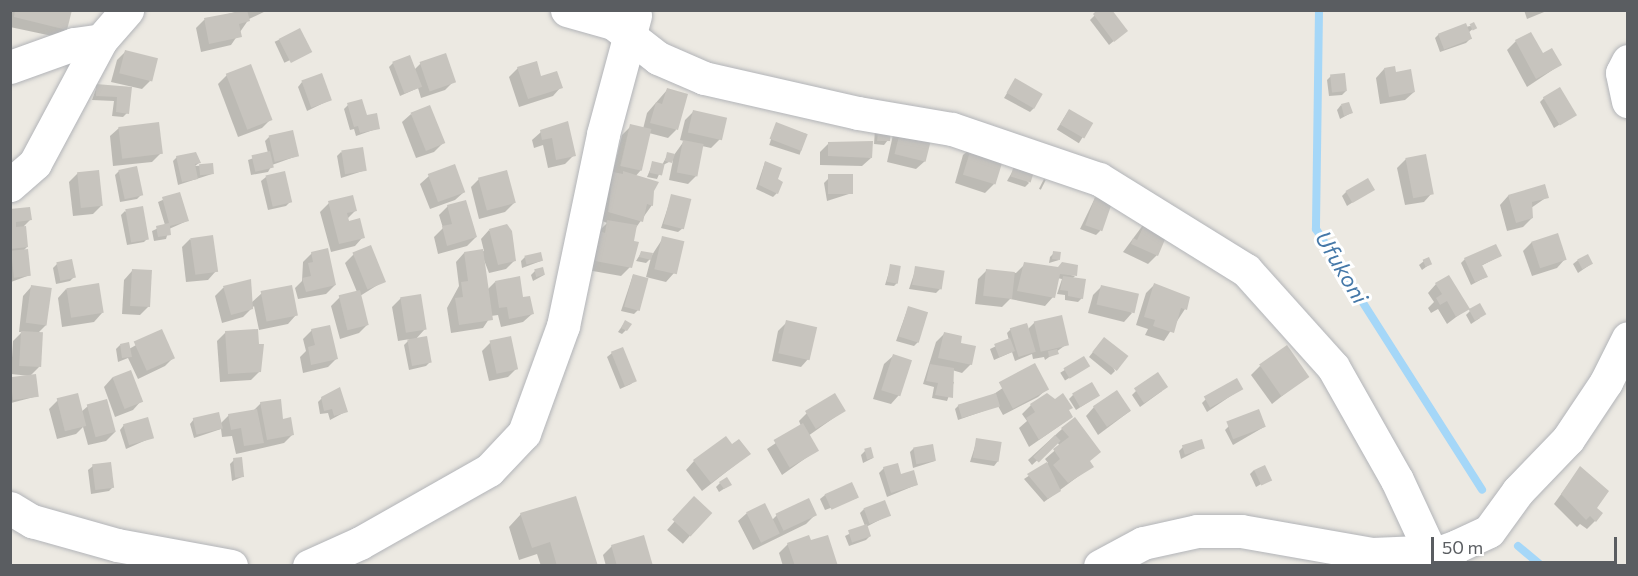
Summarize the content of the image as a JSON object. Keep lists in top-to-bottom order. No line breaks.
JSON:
{"water":["Ufukoni"],"scale_bar":"50 m"}
